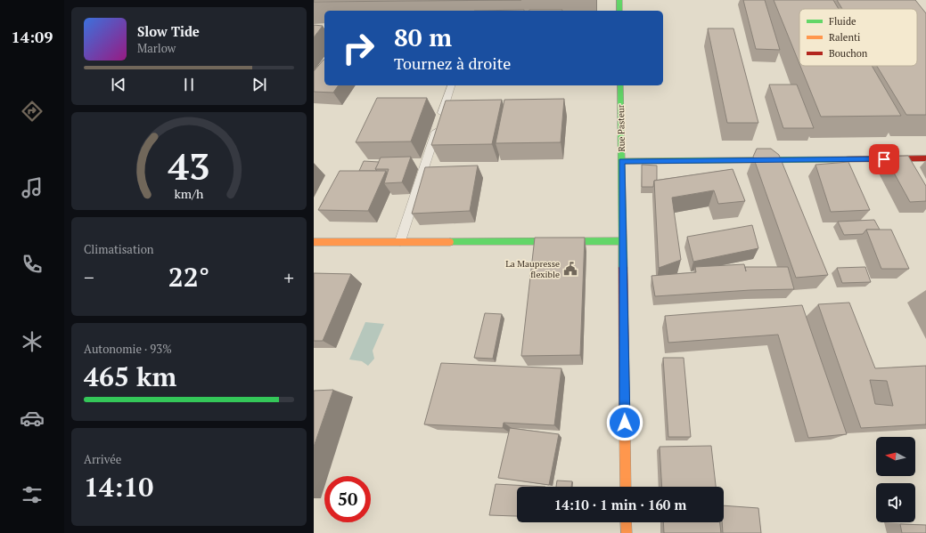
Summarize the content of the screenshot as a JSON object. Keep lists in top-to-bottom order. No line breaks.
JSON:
{"streets":{"street":["Rue Pasteur"]},"places":{"public building":["La Maupresse flexible"]},"legend":["Fluide","Ralenti","Bouchon"],"north":"left","page":{"tabs":"14:09","turn":["80 m","Tournez à droite"],"song":["Slow Tide","Marlow"],"tile":["Climatisation",["Autonomie · 93%","465 km"],["Arrivée","14:10"]],"heat":["−","22°","+"],"limit":"50","trip":"14:10 · 1 min · 160 m","gauge":["43","km/h"]}}
